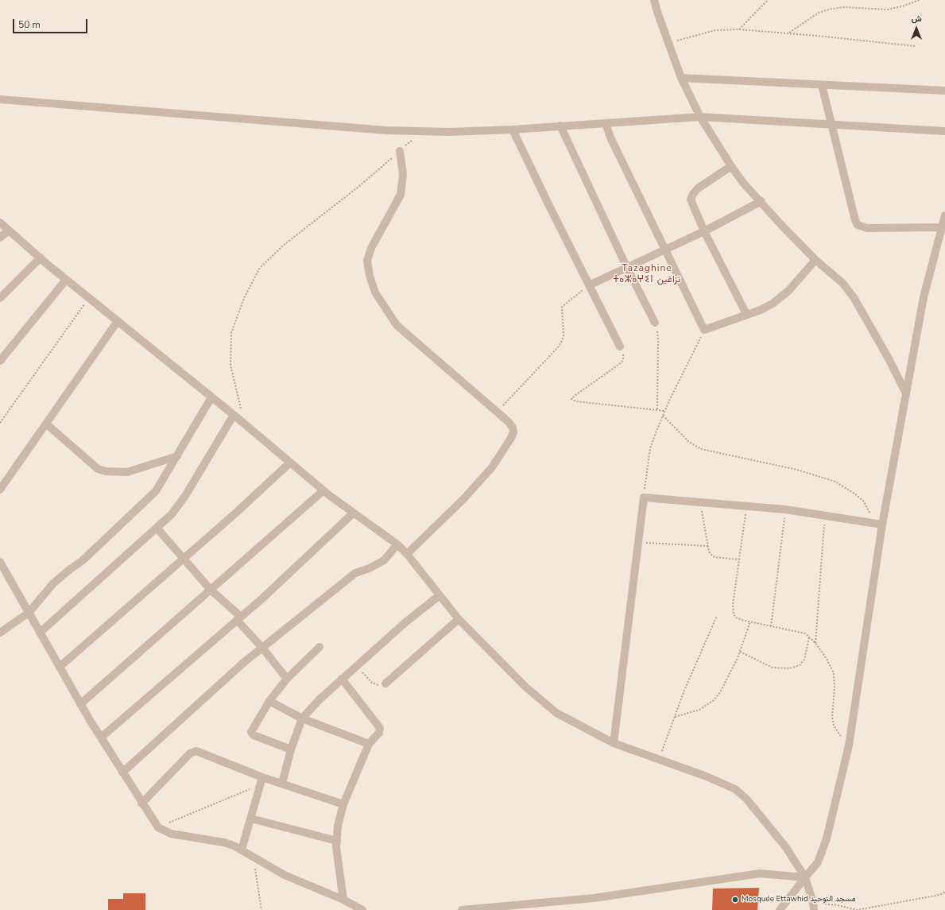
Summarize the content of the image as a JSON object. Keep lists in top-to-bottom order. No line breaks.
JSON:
{"districts":["Tazaghine ⵜⴰⵣⴰⵖⵉⵏ تزاغين"],"places":["Mosquée Ettawhid مسجد التوحيد"],"scale_bar":"50 m","north":"top"}
